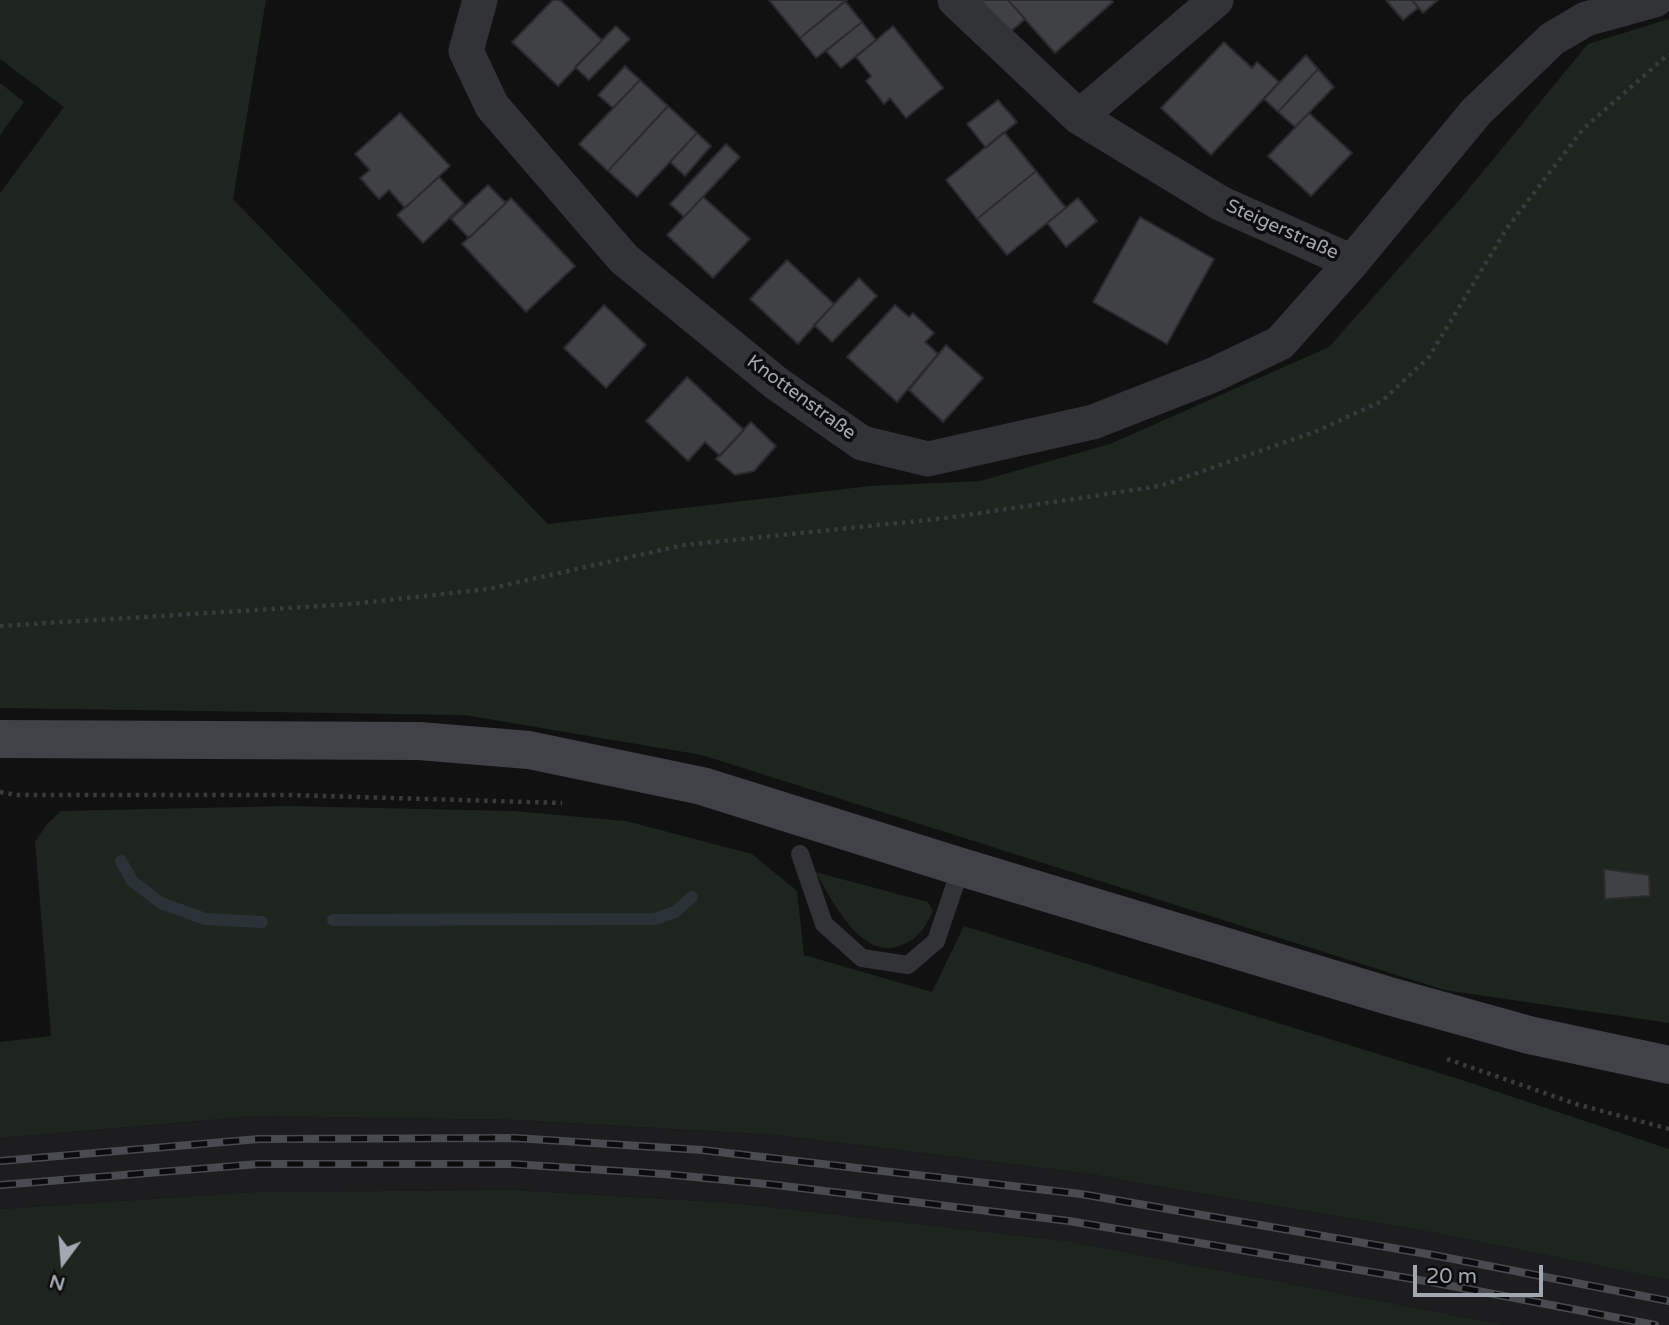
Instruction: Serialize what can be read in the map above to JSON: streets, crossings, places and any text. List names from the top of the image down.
{
  "streets": {
    "street": ["Steigerstraße", "Knottenstraße"]
  },
  "crossings": [
    ["Steigerstraße", "Knottenstraße"]
  ],
  "scale_bar": "20 m",
  "north": "bottom"
}
